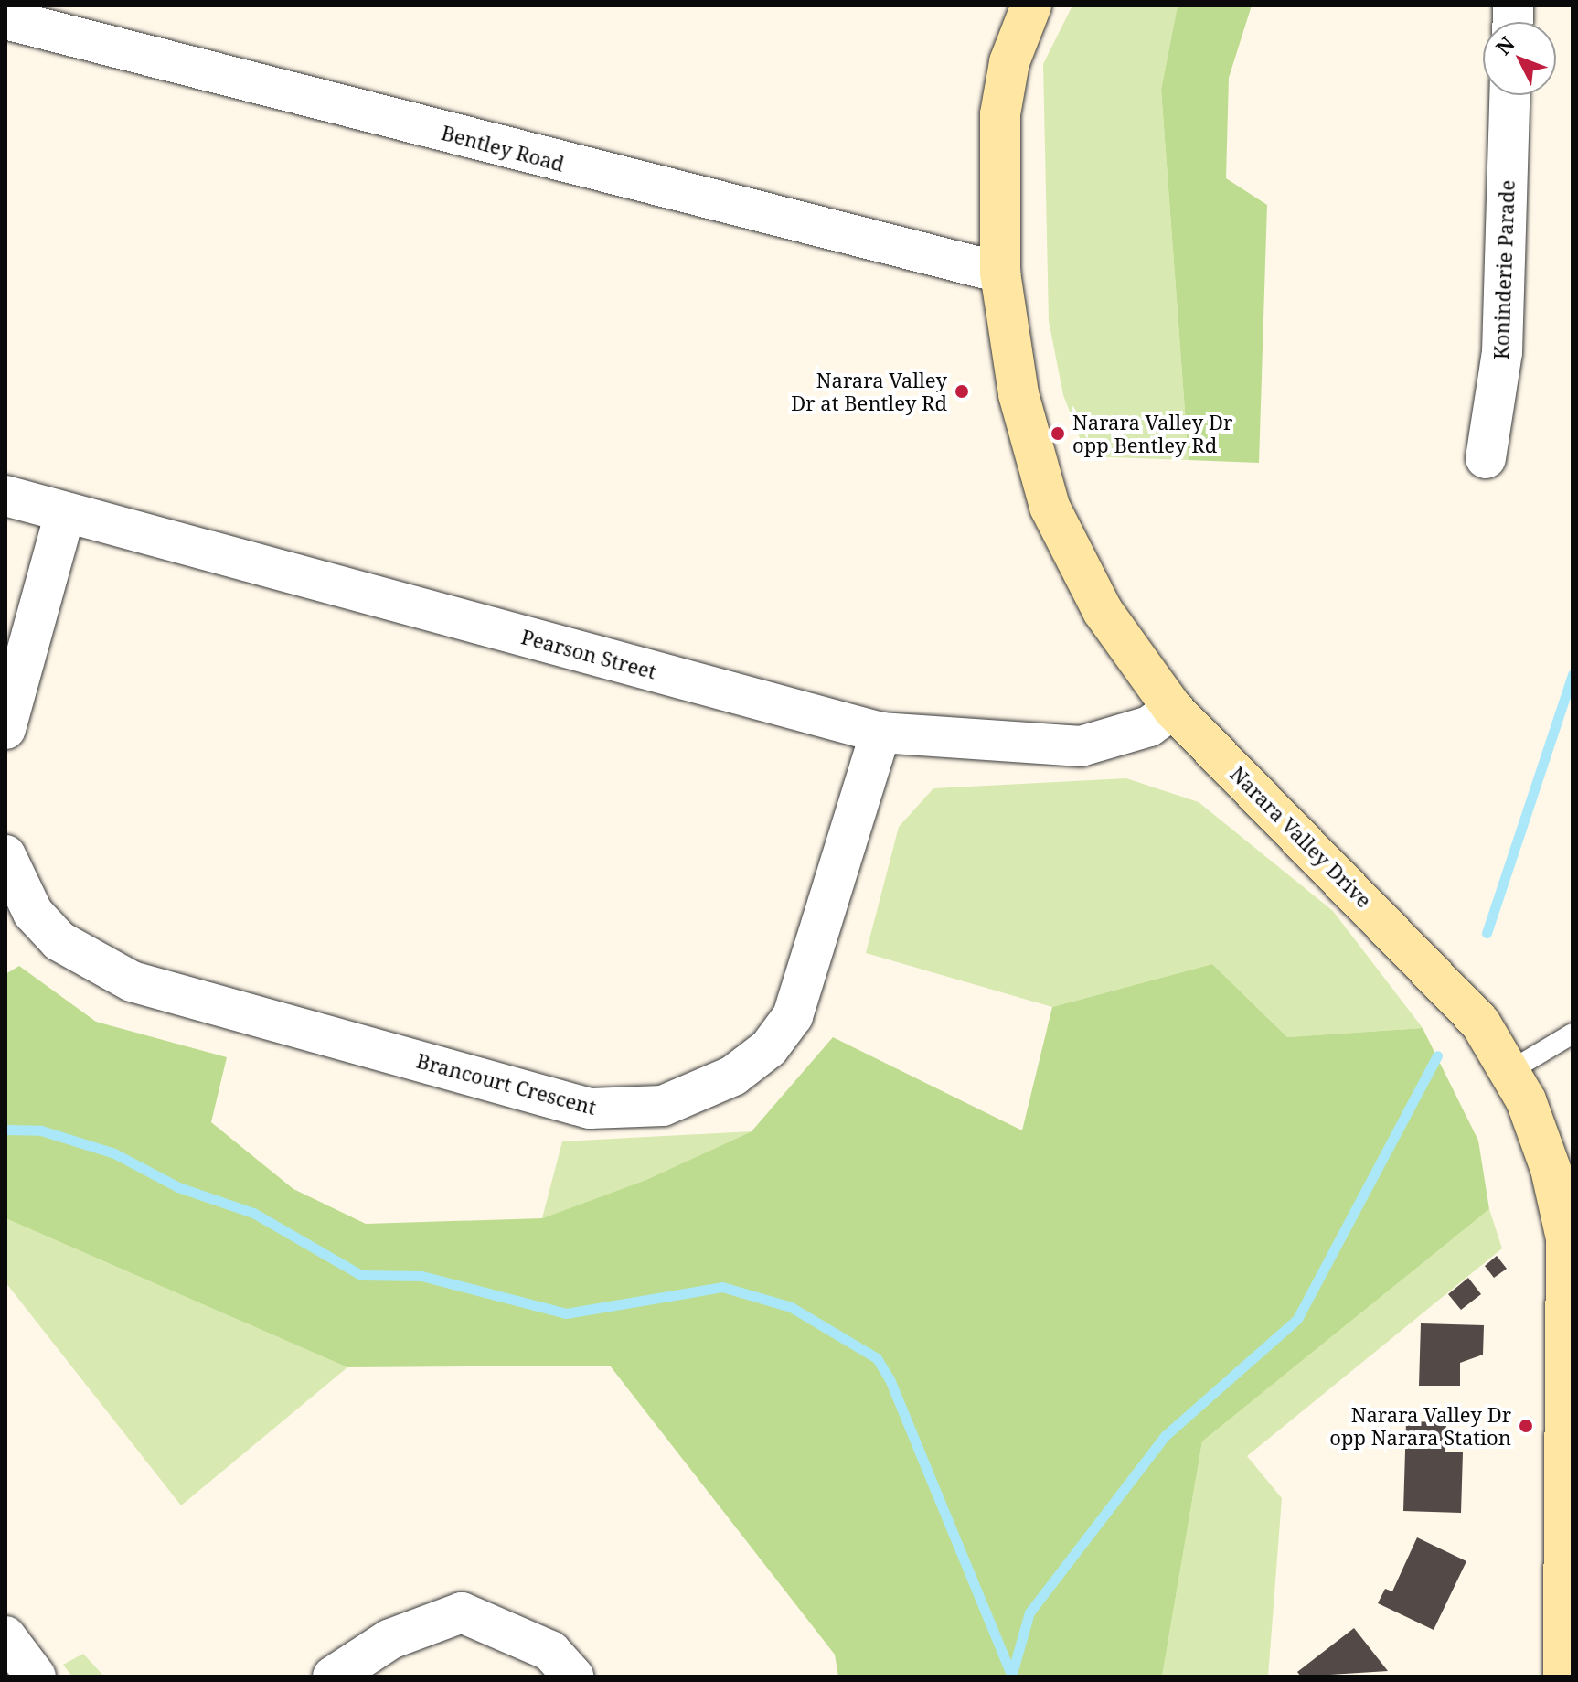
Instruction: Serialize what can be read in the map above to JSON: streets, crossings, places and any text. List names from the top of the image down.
{
  "streets": {
    "main road": ["Narara Valley Drive"],
    "street": [
      "Bentley Road",
      "Koninderie Parade",
      "Pearson Street",
      "Brancourt Crescent"
    ]
  },
  "crossings": [
    ["Bentley Road", "Narara Valley Drive"],
    ["Pearson Street", "Narara Valley Drive"],
    ["Pearson Street", "Brancourt Crescent"]
  ],
  "places": ["Narara Valley Dr at Bentley Rd", "Narara Valley Dr opp Bentley Rd", "Narara Valley Dr opp Narara Station"],
  "north": "top left"
}
